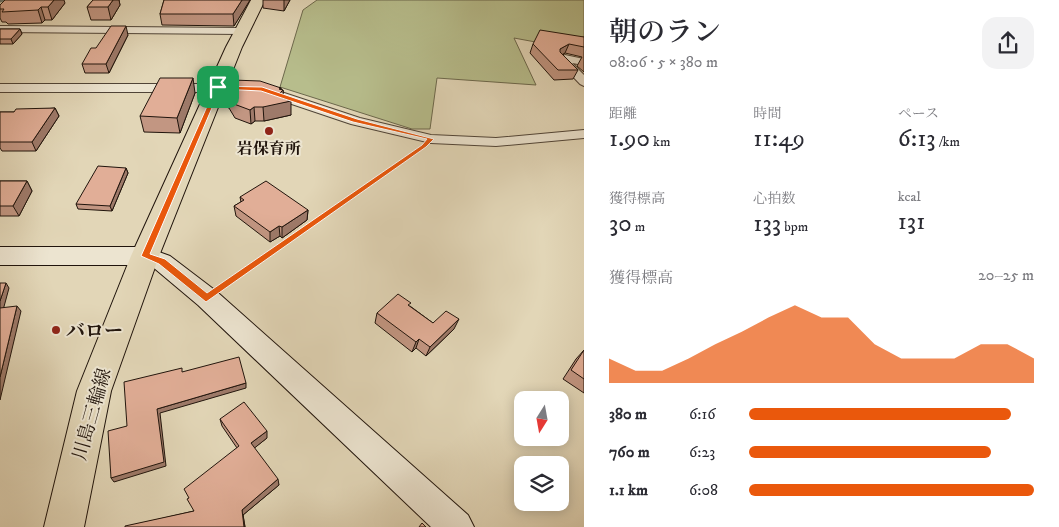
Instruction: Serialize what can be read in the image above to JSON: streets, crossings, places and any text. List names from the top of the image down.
{
  "streets": {
    "main road": ["川島三輪線"]
  },
  "places": ["岩保育所", "バロー"],
  "north": "bottom",
  "page": {
    "heading": ["朝のラン", "08:06 · 5 × 380 m"],
    "stats": [
      ["距離", "1.90 km"],
      ["時間", "11:49"],
      ["ペース", "6:13 /km"],
      ["獲得標高", "30 m"],
      ["心拍数", "133 bpm"],
      ["kcal", "131"]
    ],
    "chart": ["獲得標高", "20–25 m"],
    "list": [
      {
        "name": "380 m",
        "note": "6:16"
      },
      {
        "name": "760 m",
        "note": "6:23"
      },
      {
        "name": "1.1 km",
        "note": "6:08"
      }
    ]
  }
}
